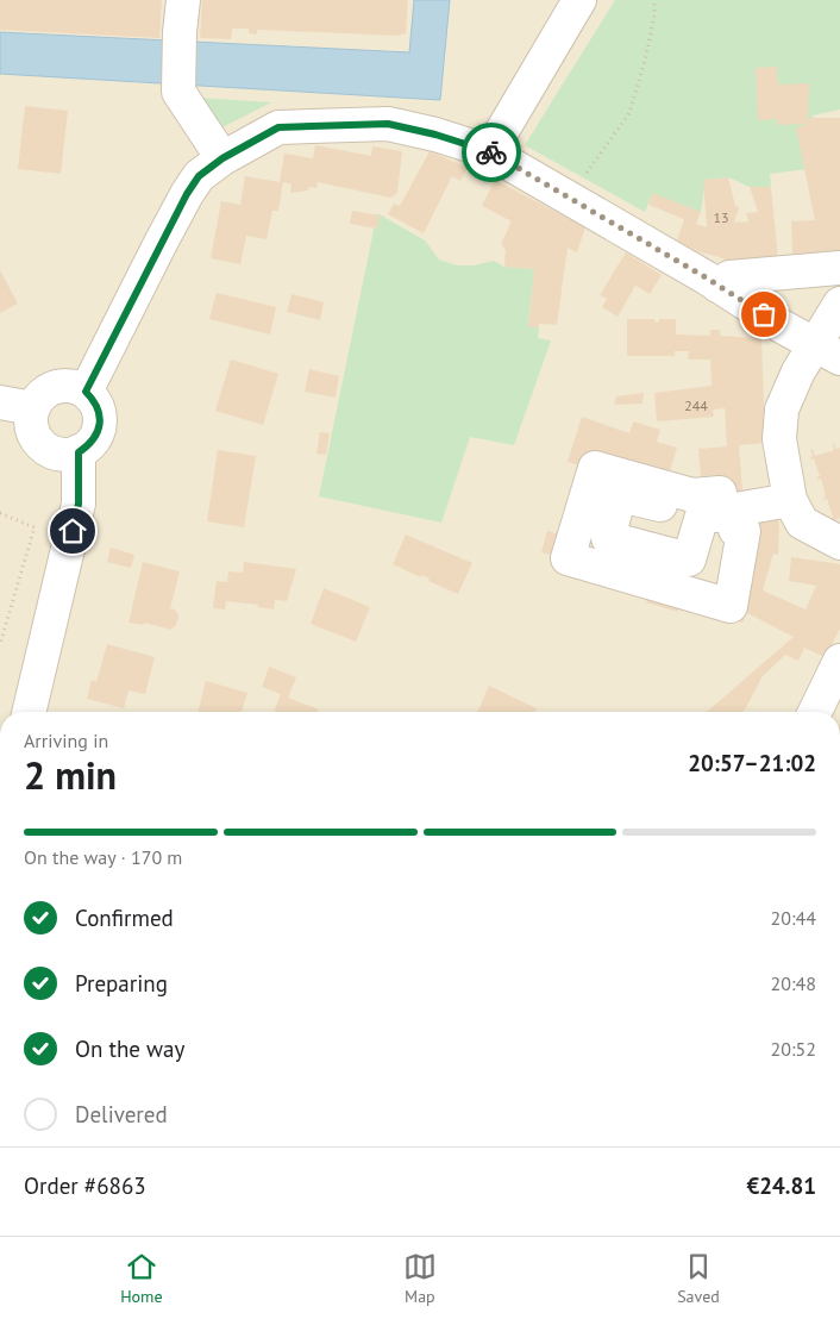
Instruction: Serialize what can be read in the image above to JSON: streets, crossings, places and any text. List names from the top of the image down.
{
  "house_numbers": ["13", "244"],
  "page": {
    "heading": ["2 min", "Arriving in", "20:57–21:02"],
    "panel": ["Order #6863", "€24.81"],
    "bar": "On the way · 170 m",
    "list": [
      ["Confirmed", "20:44"],
      ["Preparing", "20:48"],
      ["On the way", "20:52"],
      "Delivered"
    ],
    "tabs": ["Home", "Map", "Saved"]
  }
}
